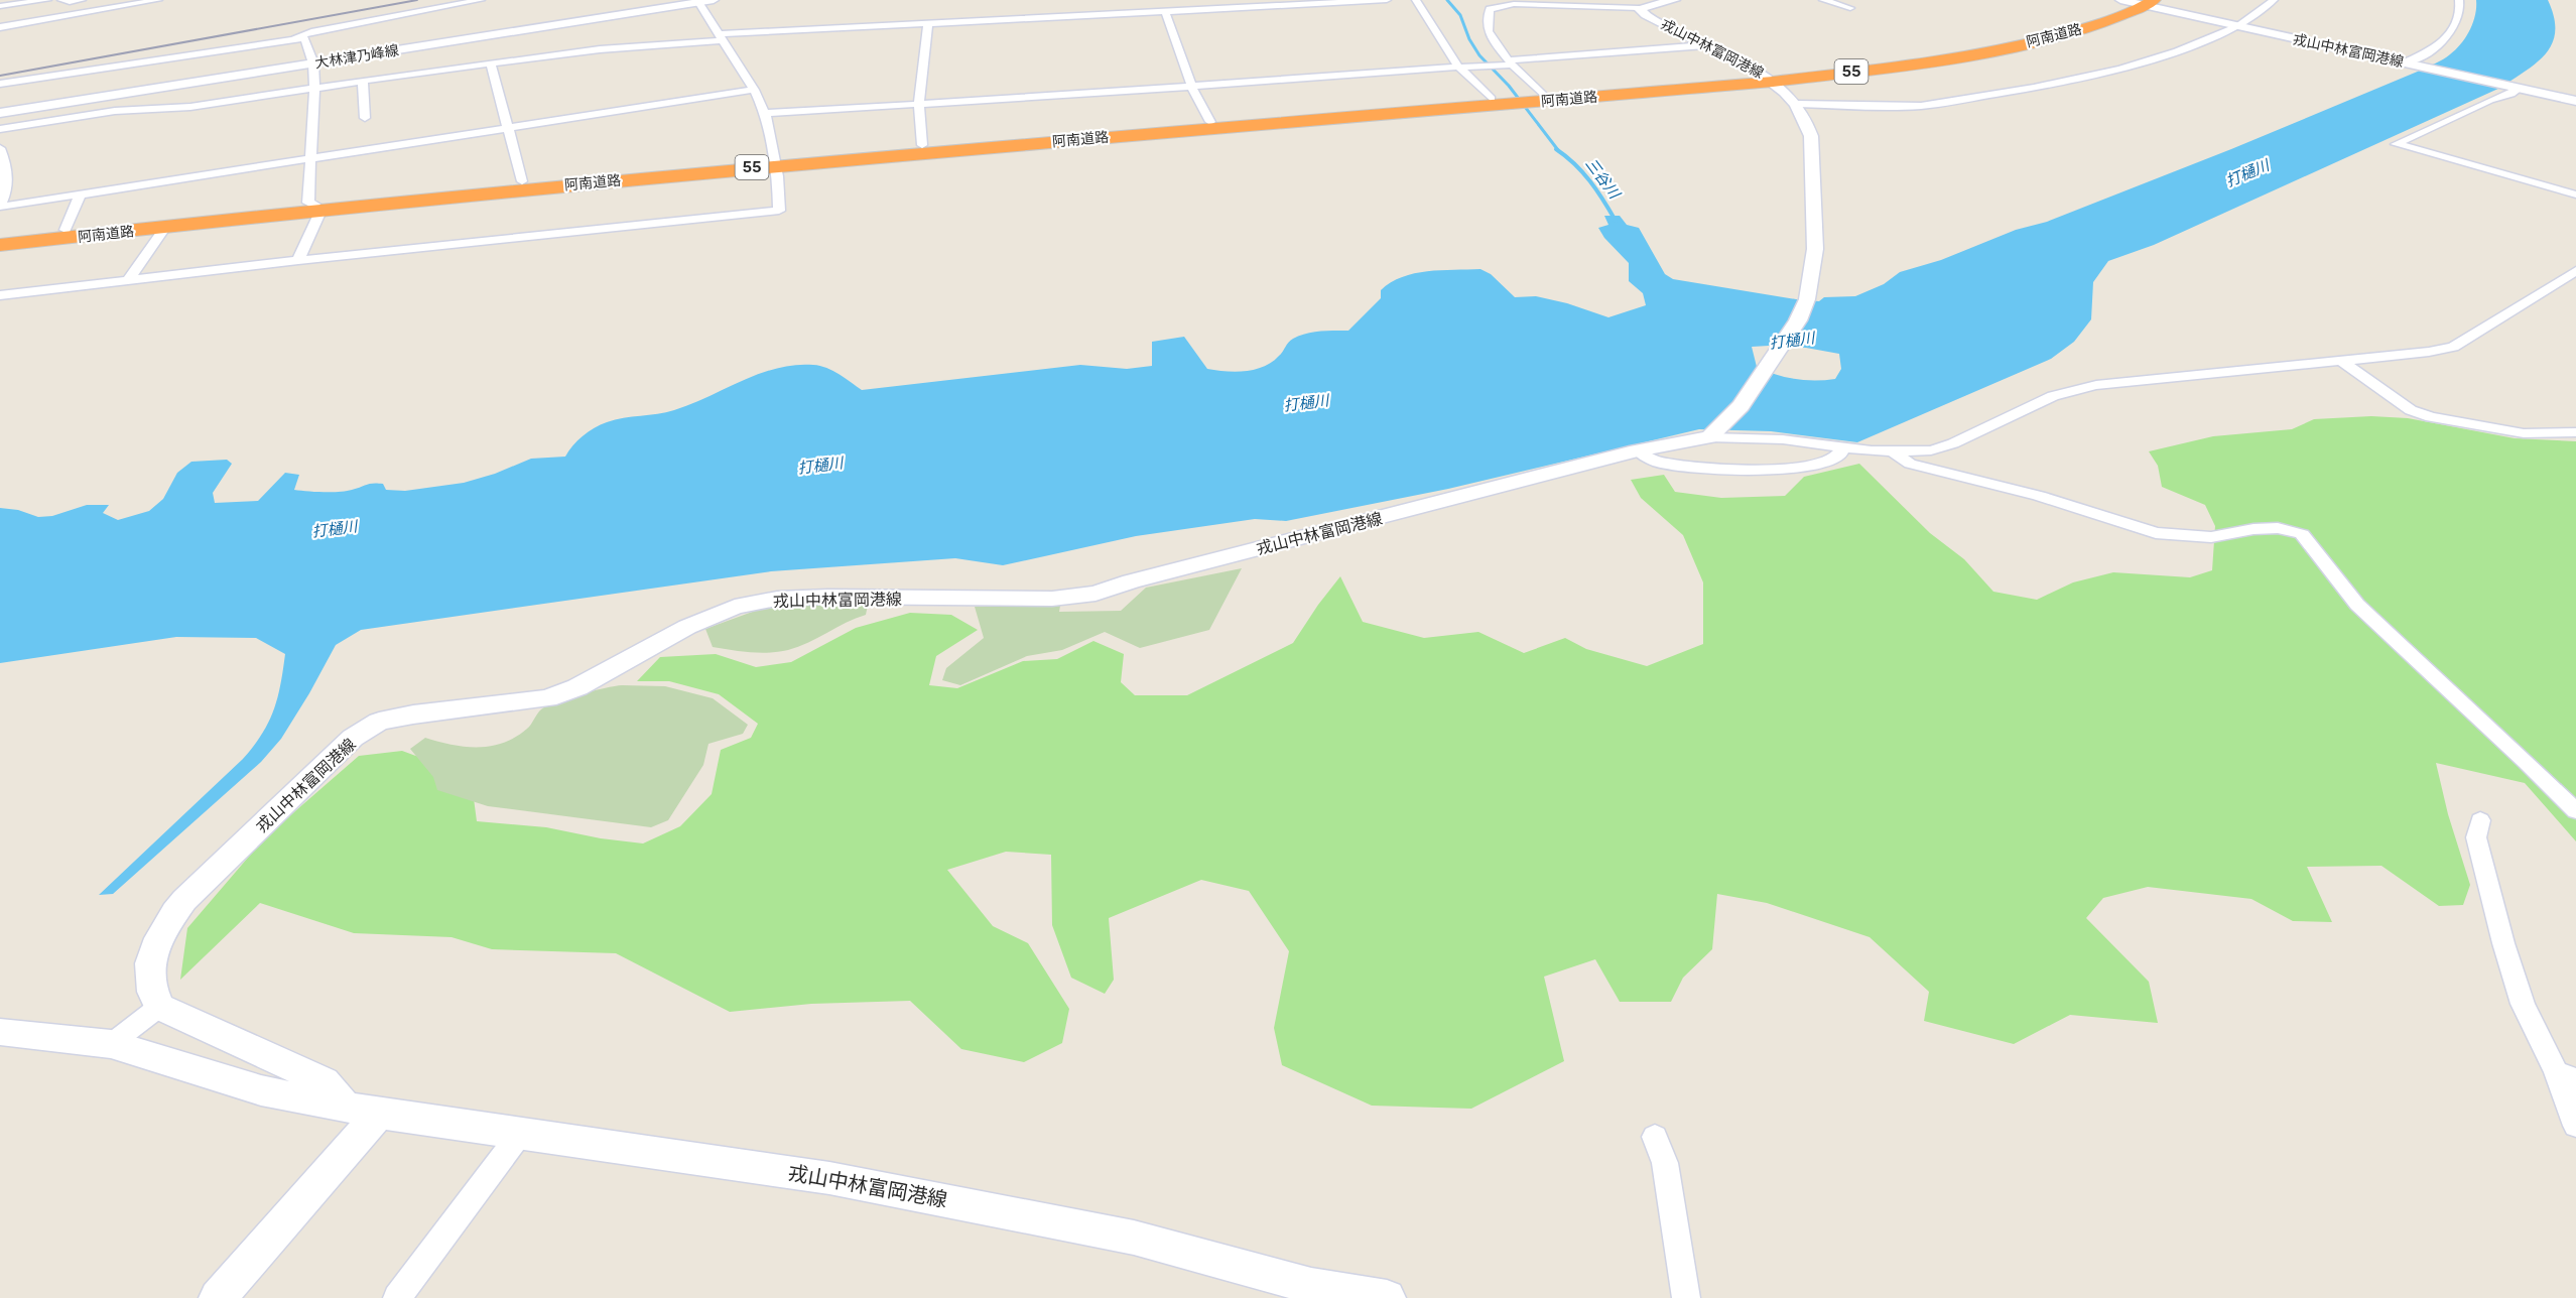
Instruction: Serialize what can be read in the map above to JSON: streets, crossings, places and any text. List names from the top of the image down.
{
  "streets": {
    "highway": ["阿南道路", "55"],
    "main road": ["戎山中林富岡港線", "大林津乃峰線"]
  },
  "crossings": [
    ["阿南道路", "戎山中林富岡港線"]
  ],
  "water": ["打樋川", "三谷川"]
}
